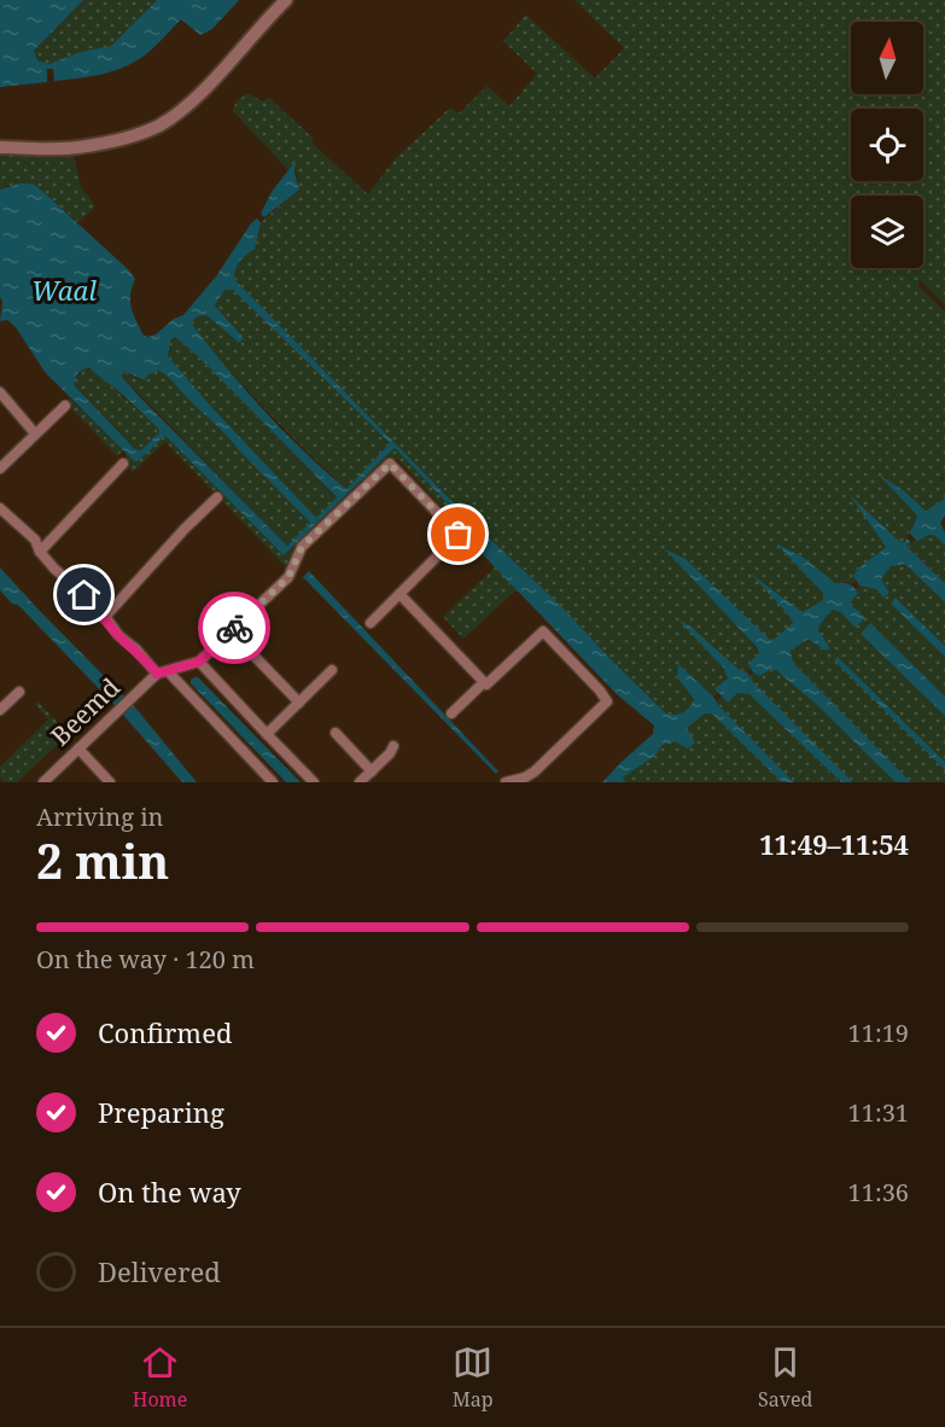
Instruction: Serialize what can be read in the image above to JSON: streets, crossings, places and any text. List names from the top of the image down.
{
  "streets": {
    "street": ["Beemd"]
  },
  "water": ["Waal"],
  "north": "top",
  "page": {
    "heading": ["2 min", "Arriving in", "11:49–11:54"],
    "bar": "On the way · 120 m",
    "list": [
      ["Confirmed", "11:19"],
      ["Preparing", "11:31"],
      ["On the way", "11:36"],
      "Delivered"
    ],
    "tabs": ["Home", "Map", "Saved"]
  }
}
